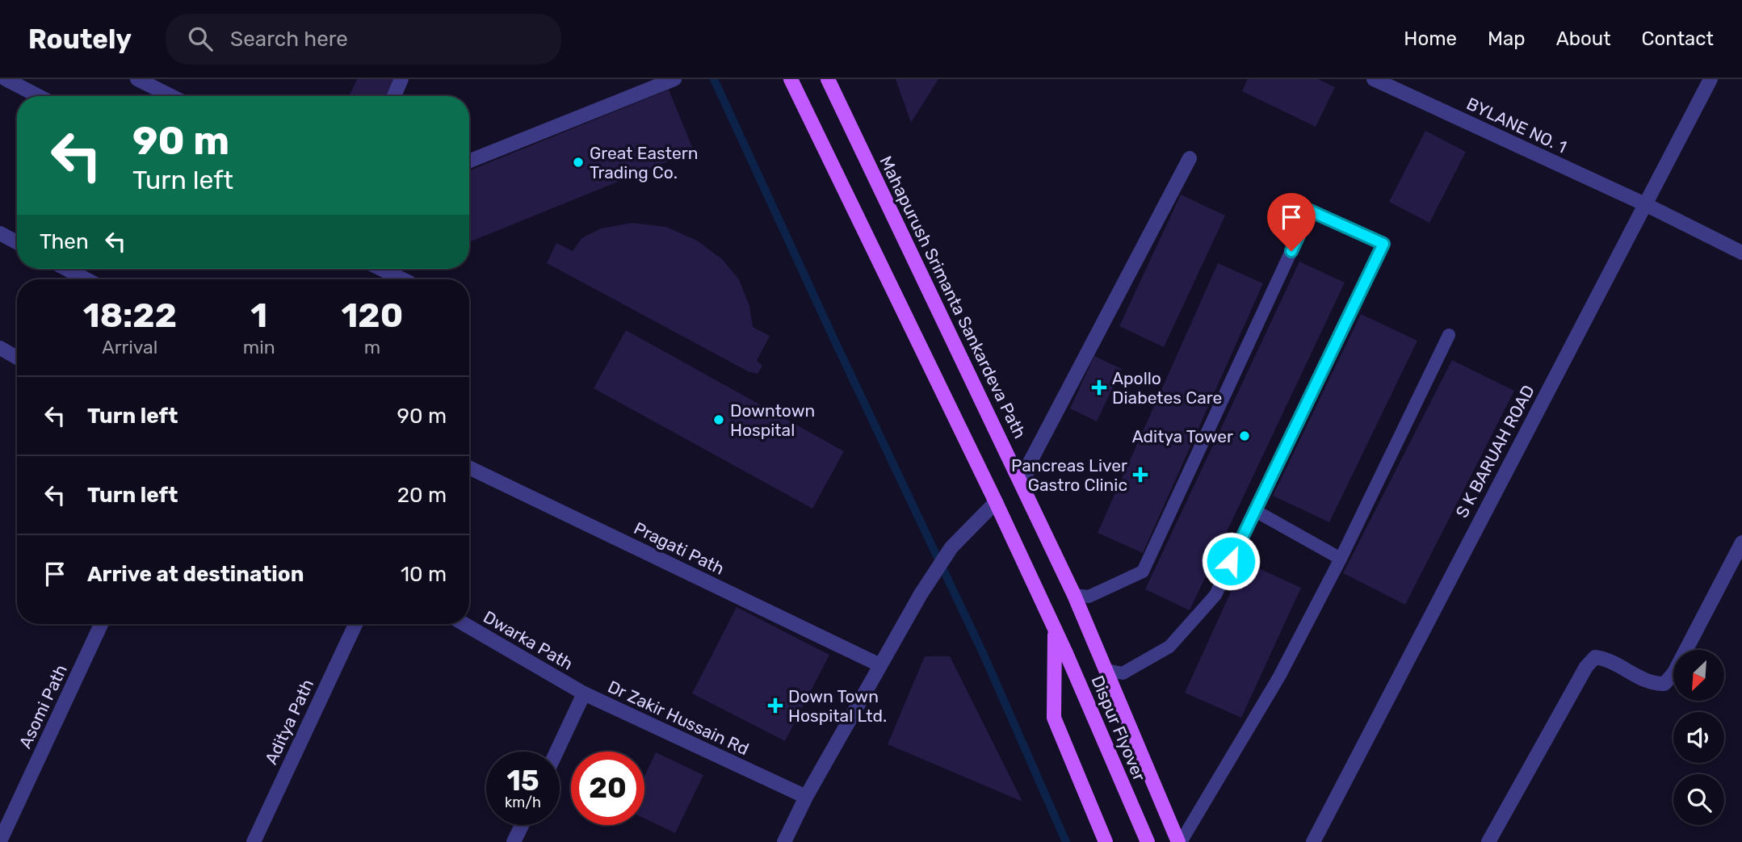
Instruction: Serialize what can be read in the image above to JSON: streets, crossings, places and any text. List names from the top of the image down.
{
  "streets": {
    "main road": ["Mahapurush Srimanta Sankardeva Path", "Dispur Flyover"],
    "street": [
      "BYLANE NO. 1",
      "S K BARUAH ROAD",
      "Pragati Path",
      "Dwarka Path",
      "Asomi Path",
      "Dr Zakir Hussain Rd",
      "Aditya Path"
    ]
  },
  "crossings": [
    ["BYLANE NO. 1", "S K BARUAH ROAD"],
    ["Dwarka Path", "Dr Zakir Hussain Rd"]
  ],
  "places": {
    "other": ["Great Eastern Trading Co.", "Downtown Hospital", "Aditya Tower"],
    "health": ["Apollo Diabetes Care", "Pancreas Liver Gastro Clinic", "Down Town Hospital Ltd."]
  },
  "north": "bottom left",
  "page": {
    "header": "Routely",
    "search": "Search here",
    "nav": [
      "Home",
      "Map",
      "About",
      "Contact"
    ],
    "turn": ["90 m", "Turn left"],
    "then": "Then",
    "eta": [
      "18:22",
      "Arrival",
      "1",
      "min",
      "120",
      "m"
    ],
    "list": [
      {
        "name": "Turn left",
        "value": "90 m"
      },
      {
        "name": "Turn left",
        "value": "20 m"
      },
      {
        "name": "Arrive at destination",
        "value": "10 m"
      }
    ],
    "speed": "15 km/h",
    "limit": "20"
  }
}
